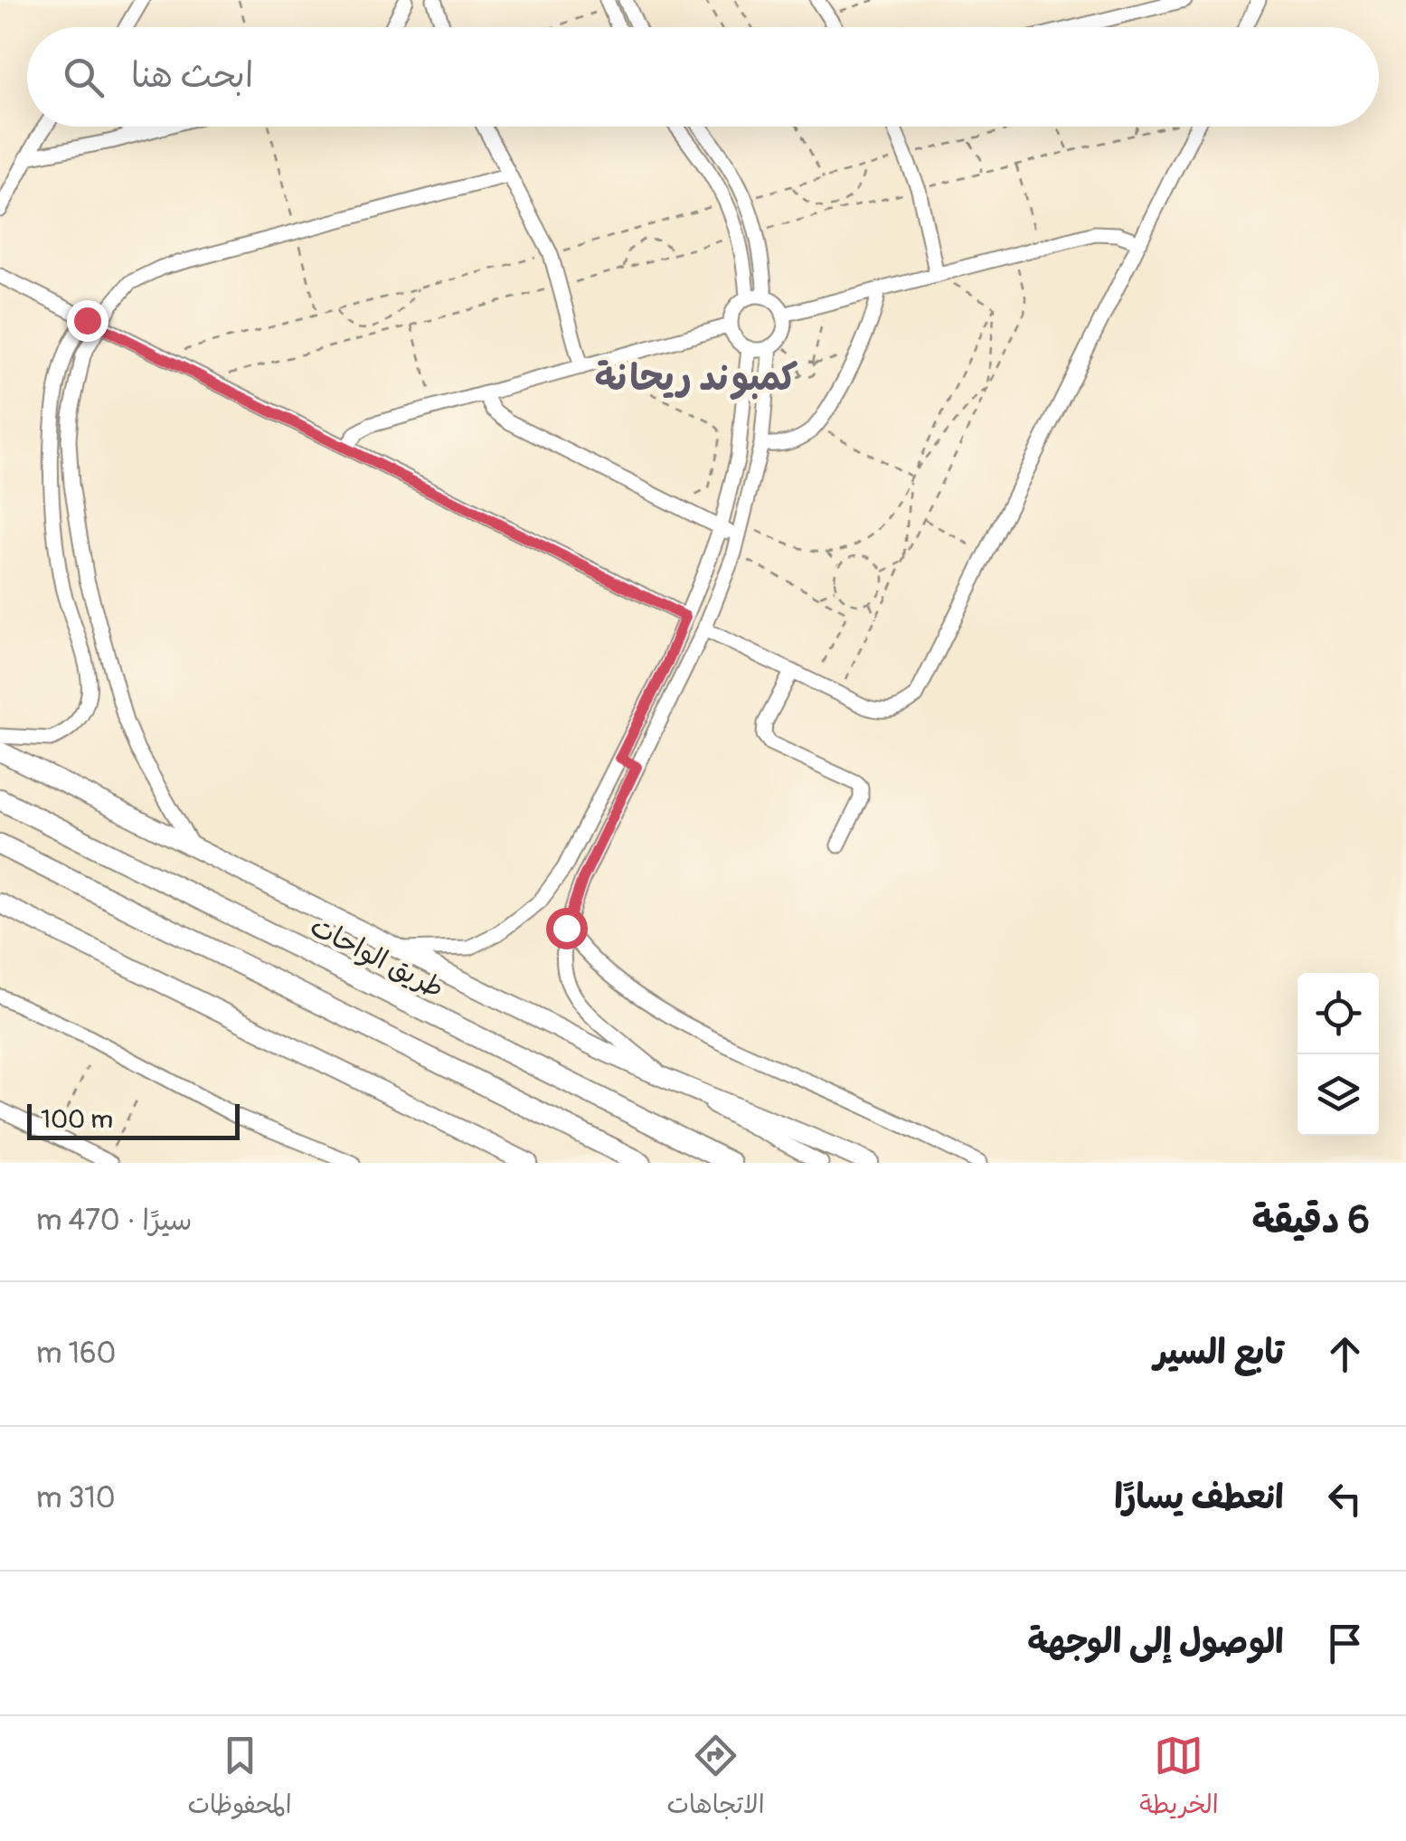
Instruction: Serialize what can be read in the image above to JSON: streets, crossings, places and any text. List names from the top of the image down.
{
  "streets": {
    "highway": ["طريق الواحات"]
  },
  "districts": ["كمبوند ريحانة"],
  "scale_bar": "100 m",
  "page": {
    "search": "ابحث هنا",
    "scale": "100 m",
    "heading": ["6 دقيقة", "سيرًا · 470 m"],
    "list": [
      ["تابع السير", "160 m"],
      ["انعطف يسارًا", "310 m"],
      "الوصول إلى الوجهة"
    ],
    "nav": ["الخريطة", "الاتجاهات", "المحفوظات"]
  }
}
